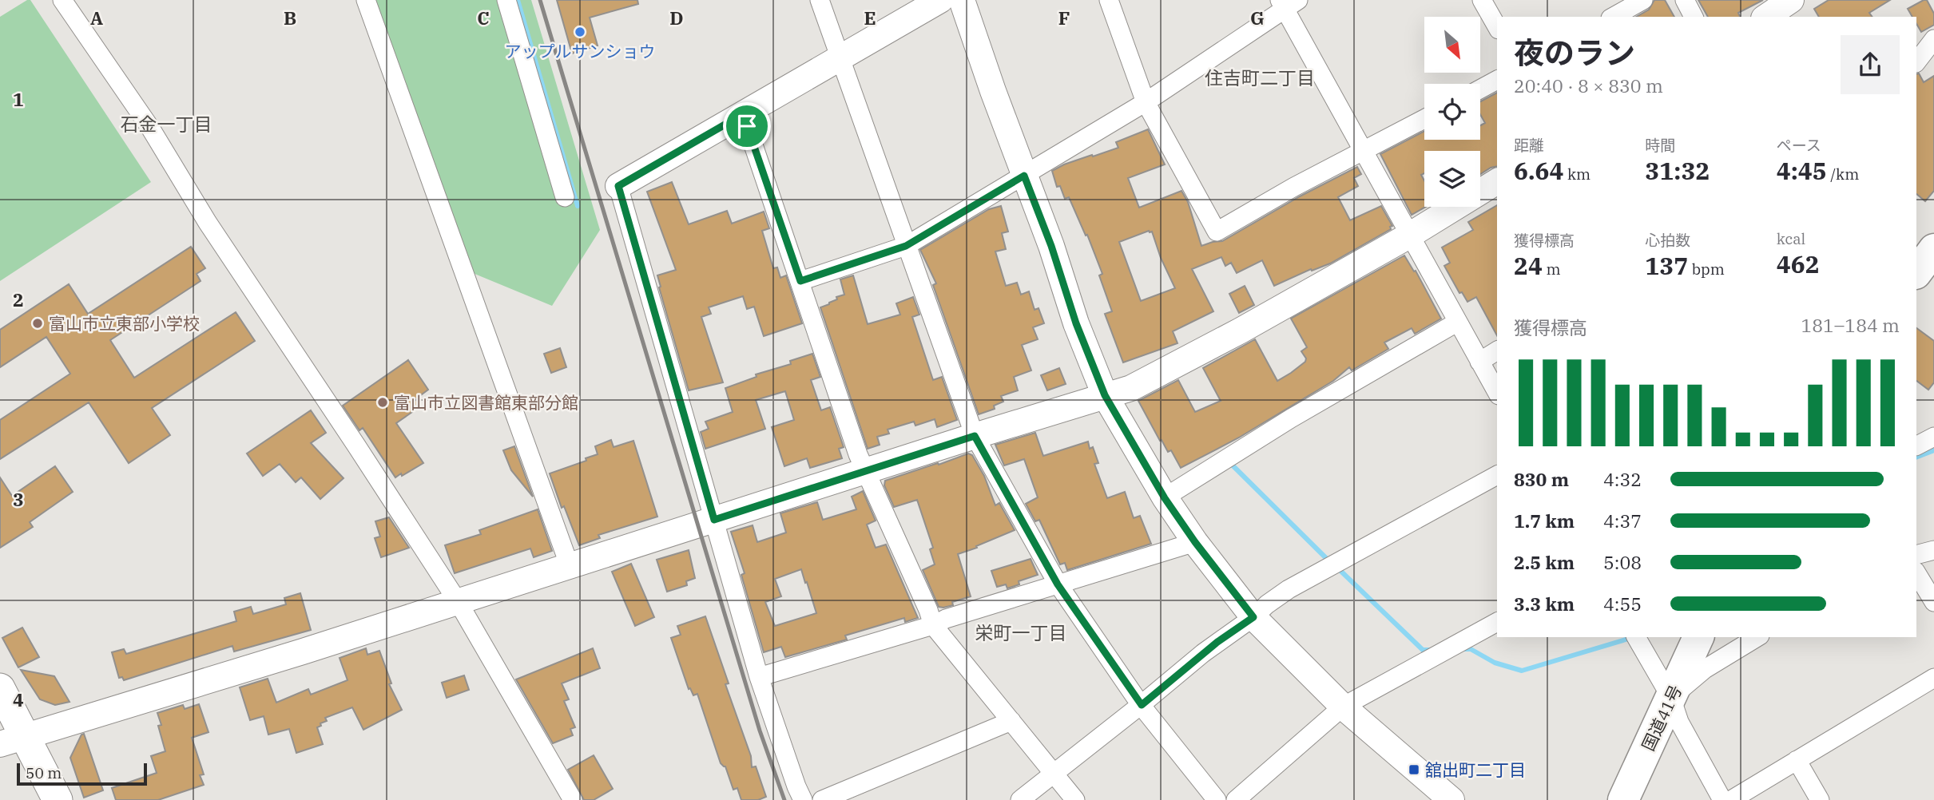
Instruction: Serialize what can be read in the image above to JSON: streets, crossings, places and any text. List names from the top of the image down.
{
  "streets": {
    "highway": ["国道41号"]
  },
  "districts": ["住吉町二丁目", "石金一丁目", "栄町一丁目"],
  "places": {
    "other": ["アップルサンショウ", "富山市立東部小学校", "富山市立図書館東部分館"],
    "transit": ["舘出町二丁目"]
  },
  "scale_bar": "50 m",
  "north": "bottom right",
  "page": {
    "heading": ["夜のラン", "20:40 · 8 × 830 m"],
    "stats": [
      ["距離", "6.64 km"],
      ["時間", "31:32"],
      ["ペース", "4:45 /km"],
      ["獲得標高", "24 m"],
      ["心拍数", "137 bpm"],
      ["kcal", "462"]
    ],
    "chart": ["獲得標高", "181–184 m"],
    "list": [
      {
        "name": "830 m",
        "note": "4:32"
      },
      {
        "name": "1.7 km",
        "note": "4:37"
      },
      {
        "name": "2.5 km",
        "note": "5:08"
      },
      {
        "name": "3.3 km",
        "note": "4:55"
      }
    ],
    "scale": "50 m"
  },
  "grid": {
    "columns": [
      "A",
      "B",
      "C",
      "D",
      "E",
      "F",
      "G"
    ],
    "rows": [
      "1",
      "2",
      "3",
      "4"
    ]
  }
}
